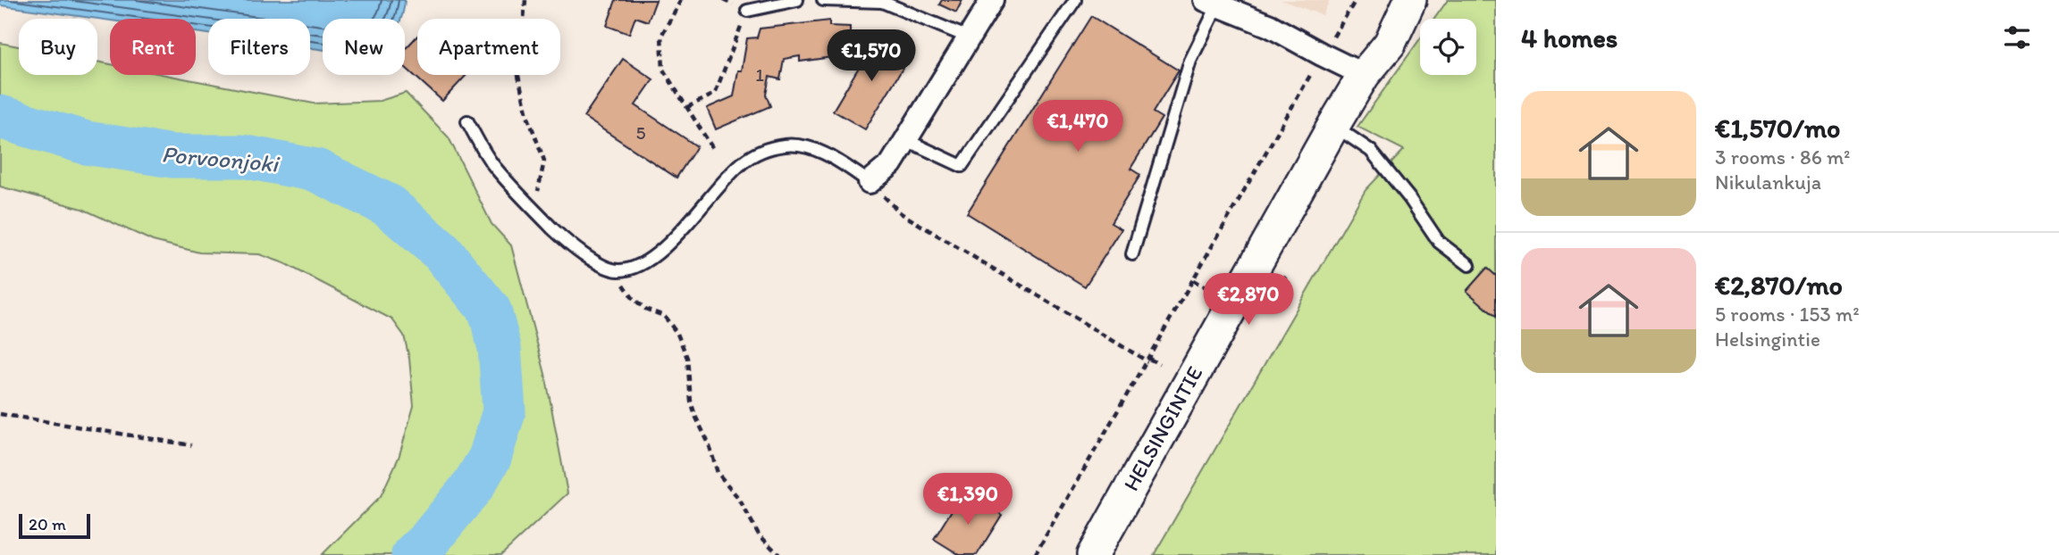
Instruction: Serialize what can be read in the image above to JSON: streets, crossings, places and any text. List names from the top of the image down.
{
  "streets": {
    "main road": ["HELSINGINTIE"]
  },
  "water": ["Porvoonjoki"],
  "house_numbers": ["1", "5"],
  "scale_bar": "20 m",
  "page": {
    "heading": "4 homes",
    "chip": [
      "Buy",
      "Rent",
      "Filters",
      "New",
      "Apartment"
    ],
    "price": [
      "€1,570",
      "€1,470",
      "€2,870",
      "€1,390"
    ],
    "list": [
      {
        "name": "€1,570/mo",
        "note": "3 rooms · 86 m² · Nikulankuja"
      },
      {
        "name": "€2,870/mo",
        "note": "5 rooms · 153 m² · Helsingintie"
      }
    ],
    "scale": "20 m"
  }
}
